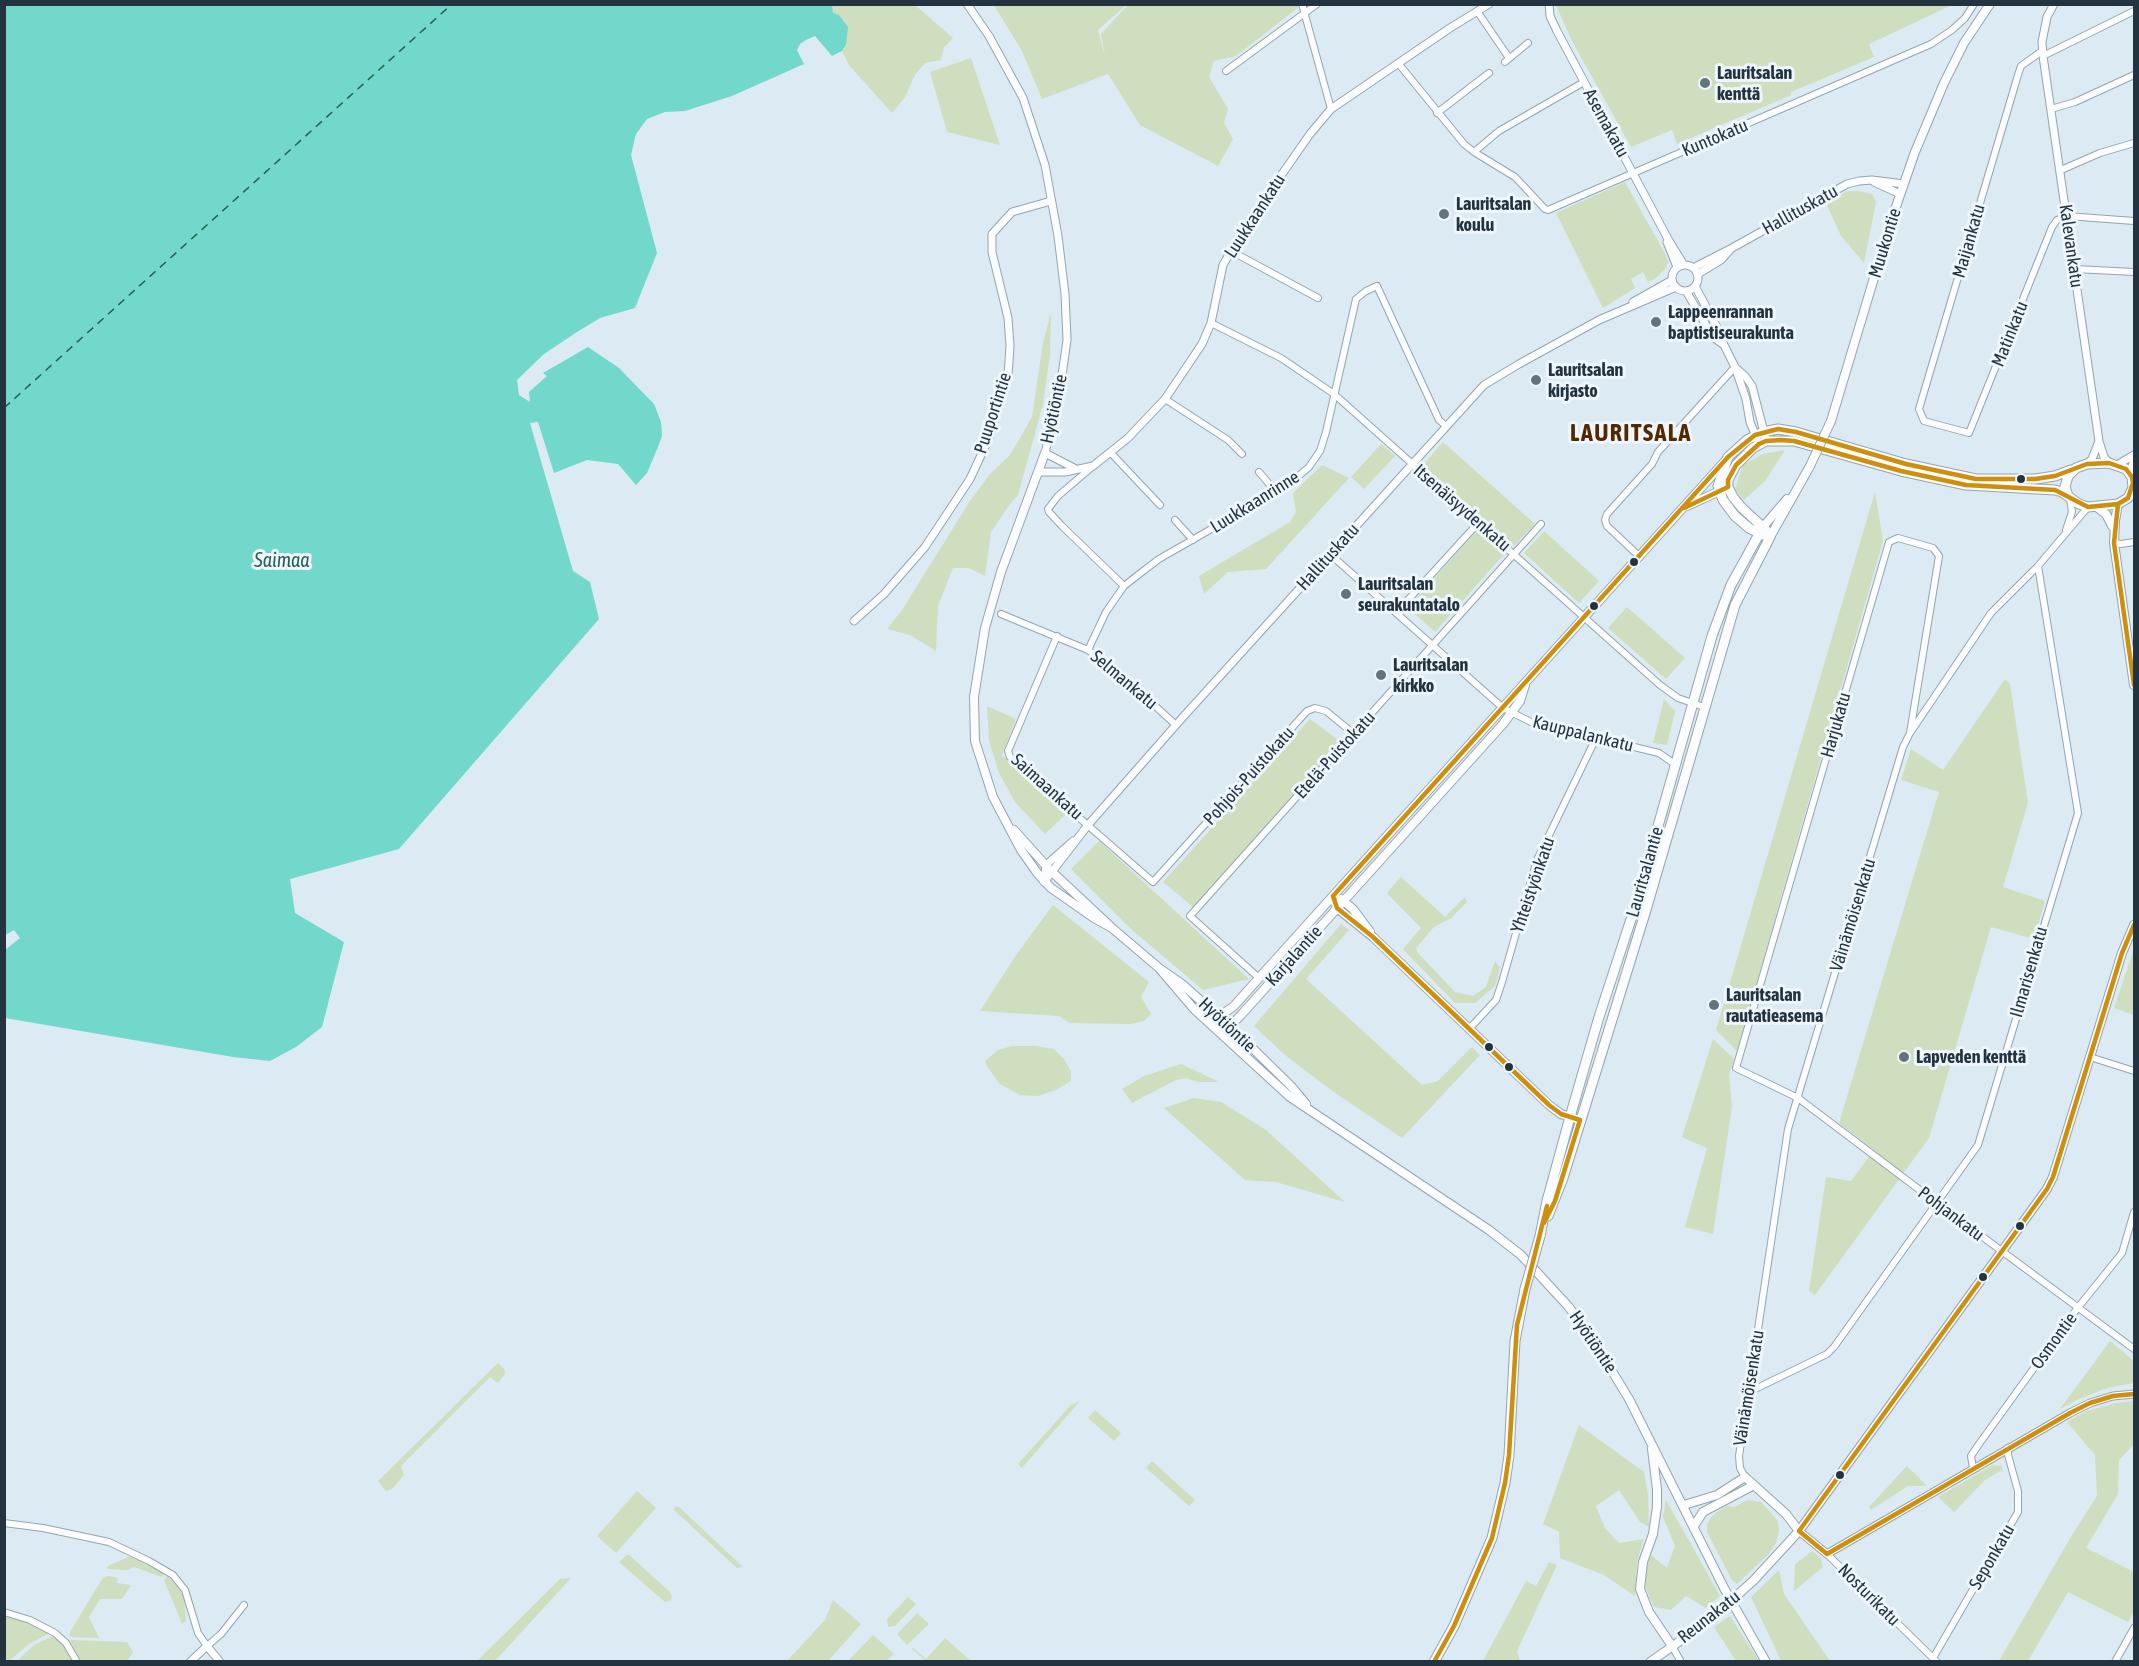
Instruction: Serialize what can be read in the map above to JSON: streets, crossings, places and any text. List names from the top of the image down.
{
  "streets": {
    "main road": [
      "Muukontie",
      "Hyötiöntie",
      "Lauritsalantie",
      "Karjalantie",
      "Reunakatu"
    ],
    "street": [
      "Asemakatu",
      "Kuntokatu",
      "Hallituskatu",
      "Luukkaankatu",
      "Maijankatu",
      "Kalevankatu",
      "Matinkatu",
      "Puuportintie",
      "Luukkaanrinne",
      "Itsenäisyydenkatu",
      "Selmankatu",
      "Harjukatu",
      "Kauppalankatu",
      "Etelä-Puistokatu",
      "Pohjois-Puistokatu",
      "Saimaankatu",
      "Yhteistyönkatu",
      "Väinämöisenkatu",
      "Ilmarisenkatu",
      "Pohjankatu",
      "Osmontie",
      "Seponkatu",
      "Nosturikatu"
    ]
  },
  "crossings": [
    ["Asemakatu", "Kuntokatu"],
    ["Asemakatu", "Hallituskatu"],
    ["Hallituskatu", "Muukontie"],
    ["Hallituskatu", "Hyötiöntie"],
    ["Hallituskatu", "Luukkaanrinne"],
    ["Hallituskatu", "Itsenäisyydenkatu"],
    ["Hallituskatu", "Selmankatu"],
    ["Hallituskatu", "Kauppalankatu"],
    ["Hallituskatu", "Saimaankatu"],
    ["Luukkaankatu", "Hyötiöntie"],
    ["Luukkaankatu", "Itsenäisyydenkatu"],
    ["Maijankatu", "Kalevankatu"],
    ["Maijankatu", "Matinkatu"],
    ["Muukontie", "Lauritsalantie"],
    ["Kalevankatu", "Matinkatu"],
    ["Kalevankatu", "Väinämöisenkatu"],
    ["Hyötiöntie", "Puuportintie"],
    ["Hyötiöntie", "Karjalantie"],
    ["Luukkaanrinne", "Itsenäisyydenkatu"],
    ["Luukkaanrinne", "Selmankatu"],
    ["Itsenäisyydenkatu", "Etelä-Puistokatu"],
    ["Itsenäisyydenkatu", "Lauritsalantie"],
    ["Itsenäisyydenkatu", "Karjalantie"],
    ["Selmankatu", "Saimaankatu"],
    ["Harjukatu", "Väinämöisenkatu"],
    ["Harjukatu", "Pohjankatu"],
    ["Kauppalankatu", "Etelä-Puistokatu"],
    ["Kauppalankatu", "Lauritsalantie"],
    ["Kauppalankatu", "Yhteistyönkatu"],
    ["Kauppalankatu", "Karjalantie"],
    ["Etelä-Puistokatu", "Pohjois-Puistokatu"],
    ["Etelä-Puistokatu", "Karjalantie"],
    ["Pohjois-Puistokatu", "Saimaankatu"],
    ["Väinämöisenkatu", "Ilmarisenkatu"],
    ["Väinämöisenkatu", "Pohjankatu"],
    ["Ilmarisenkatu", "Pohjankatu"],
    ["Pohjankatu", "Osmontie"],
    ["Seponkatu", "Nosturikatu"],
    ["Nosturikatu", "Reunakatu"]
  ],
  "districts": ["LAURITSALA"],
  "water": ["Saimaa"],
  "places": [
    "Lauritsalan kenttä",
    "Lauritsalan koulu",
    "Lappeenrannan baptistiseurakunta",
    "Lauritsalan kirjasto",
    "Lauritsalan seurakuntatalo",
    "Lauritsalan kirkko",
    "Lauritsalan rautatieasema",
    "Lapveden kenttä"
  ]
}
